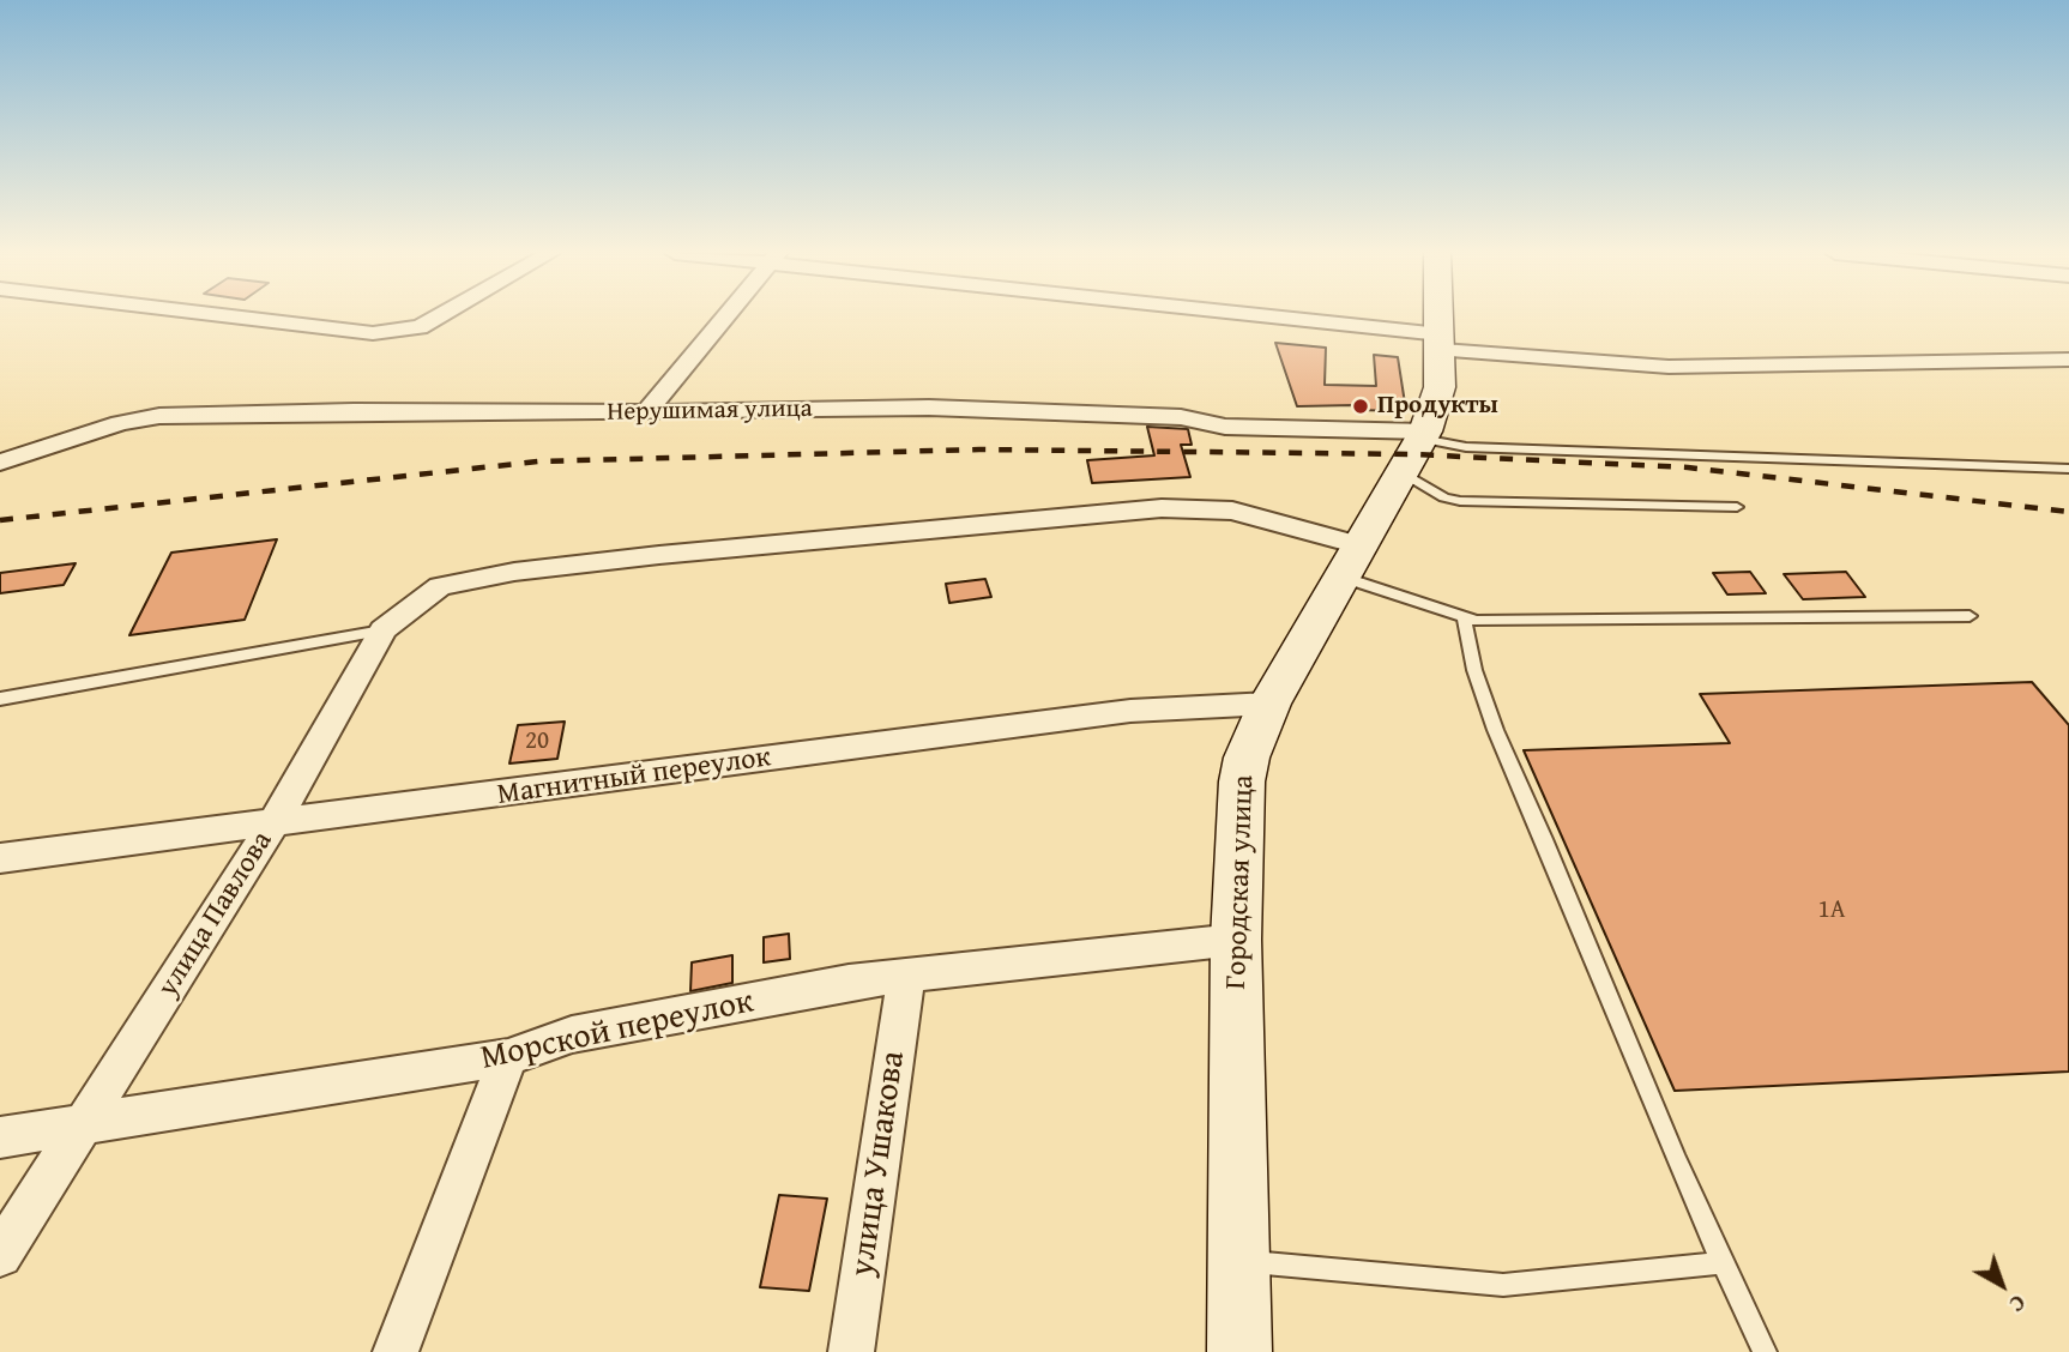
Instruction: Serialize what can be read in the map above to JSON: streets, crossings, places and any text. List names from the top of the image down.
{
  "streets": {
    "street": [
      "Нерушимая улица",
      "Магнитный переулок",
      "Городская улица",
      "улица Павлова",
      "Морской переулок",
      "улица Ушакова"
    ]
  },
  "crossings": [
    ["Нерушимая улица", "Городская улица"],
    ["Магнитный переулок", "Городская улица"],
    ["Магнитный переулок", "улица Павлова"],
    ["Городская улица", "улица Павлова"],
    ["Городская улица", "Морской переулок"],
    ["улица Павлова", "Морской переулок"],
    ["Морской переулок", "улица Ушакова"]
  ],
  "places": ["Продукты"],
  "house_numbers": ["20", "1А"],
  "north": "bottom right"
}
